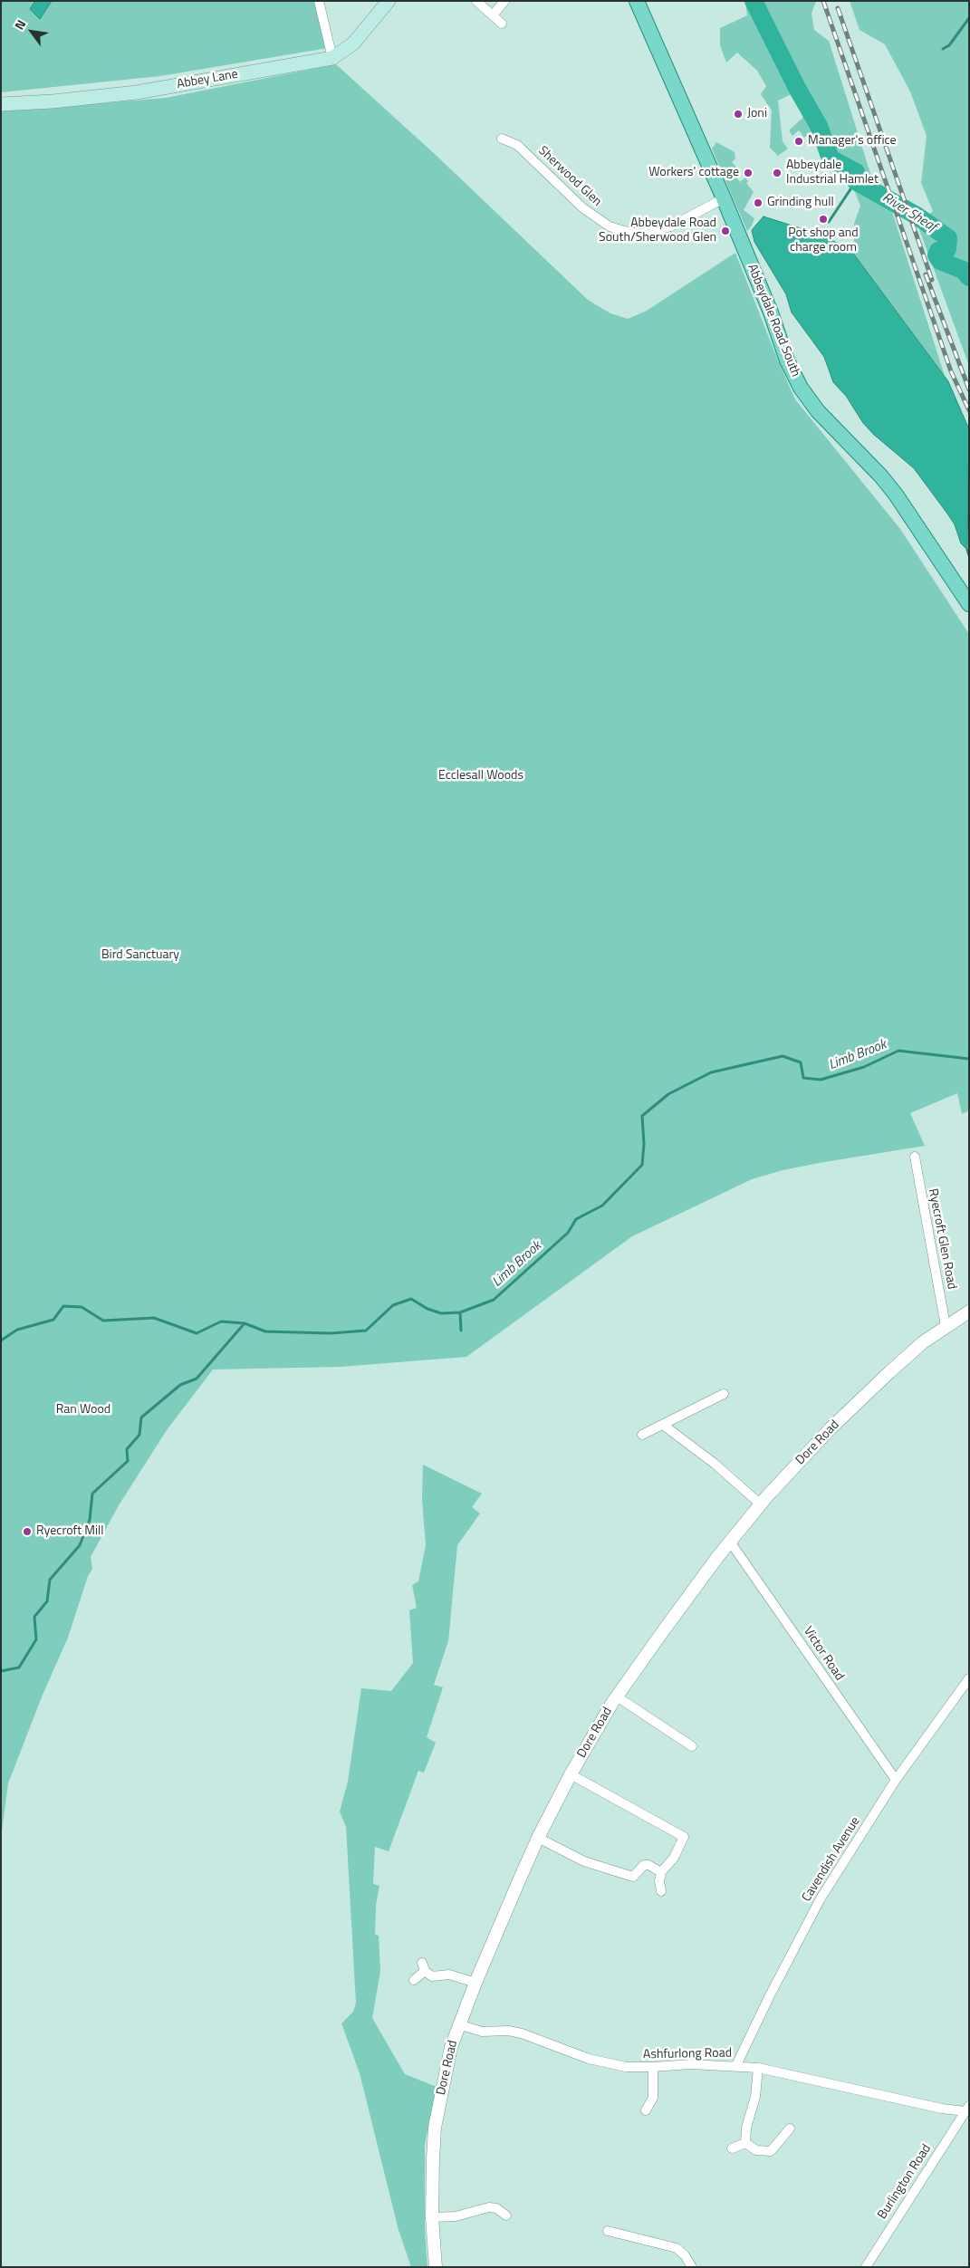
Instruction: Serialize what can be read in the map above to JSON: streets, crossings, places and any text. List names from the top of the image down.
{
  "streets": {
    "main road": ["Abbey Lane", "Abbeydale Road South"],
    "street": [
      "Sherwood Glen",
      "Ryecroft Glen Road",
      "Dore Road",
      "Victor Road",
      "Cavendish Avenue",
      "Ashfurlong Road",
      "Burlington Road"
    ]
  },
  "crossings": [
    ["Sherwood Glen", "Abbeydale Road South"],
    ["Ryecroft Glen Road", "Dore Road"],
    ["Dore Road", "Victor Road"],
    ["Dore Road", "Ashfurlong Road"],
    ["Victor Road", "Cavendish Avenue"],
    ["Cavendish Avenue", "Ashfurlong Road"],
    ["Ashfurlong Road", "Burlington Road"]
  ],
  "water": ["River Sheaf", "Limb Brook"],
  "parks": ["Ecclesall Woods", "Bird Sanctuary", "Ran Wood"],
  "places": [
    "Joni",
    "Manager's office",
    "Workers' cottage",
    "Abbeydale Industrial Hamlet",
    "Grinding hull",
    "Pot shop and charge room",
    "Abbeydale Road South/Sherwood Glen",
    "Ryecroft Mill"
  ],
  "north": "top left"
}
